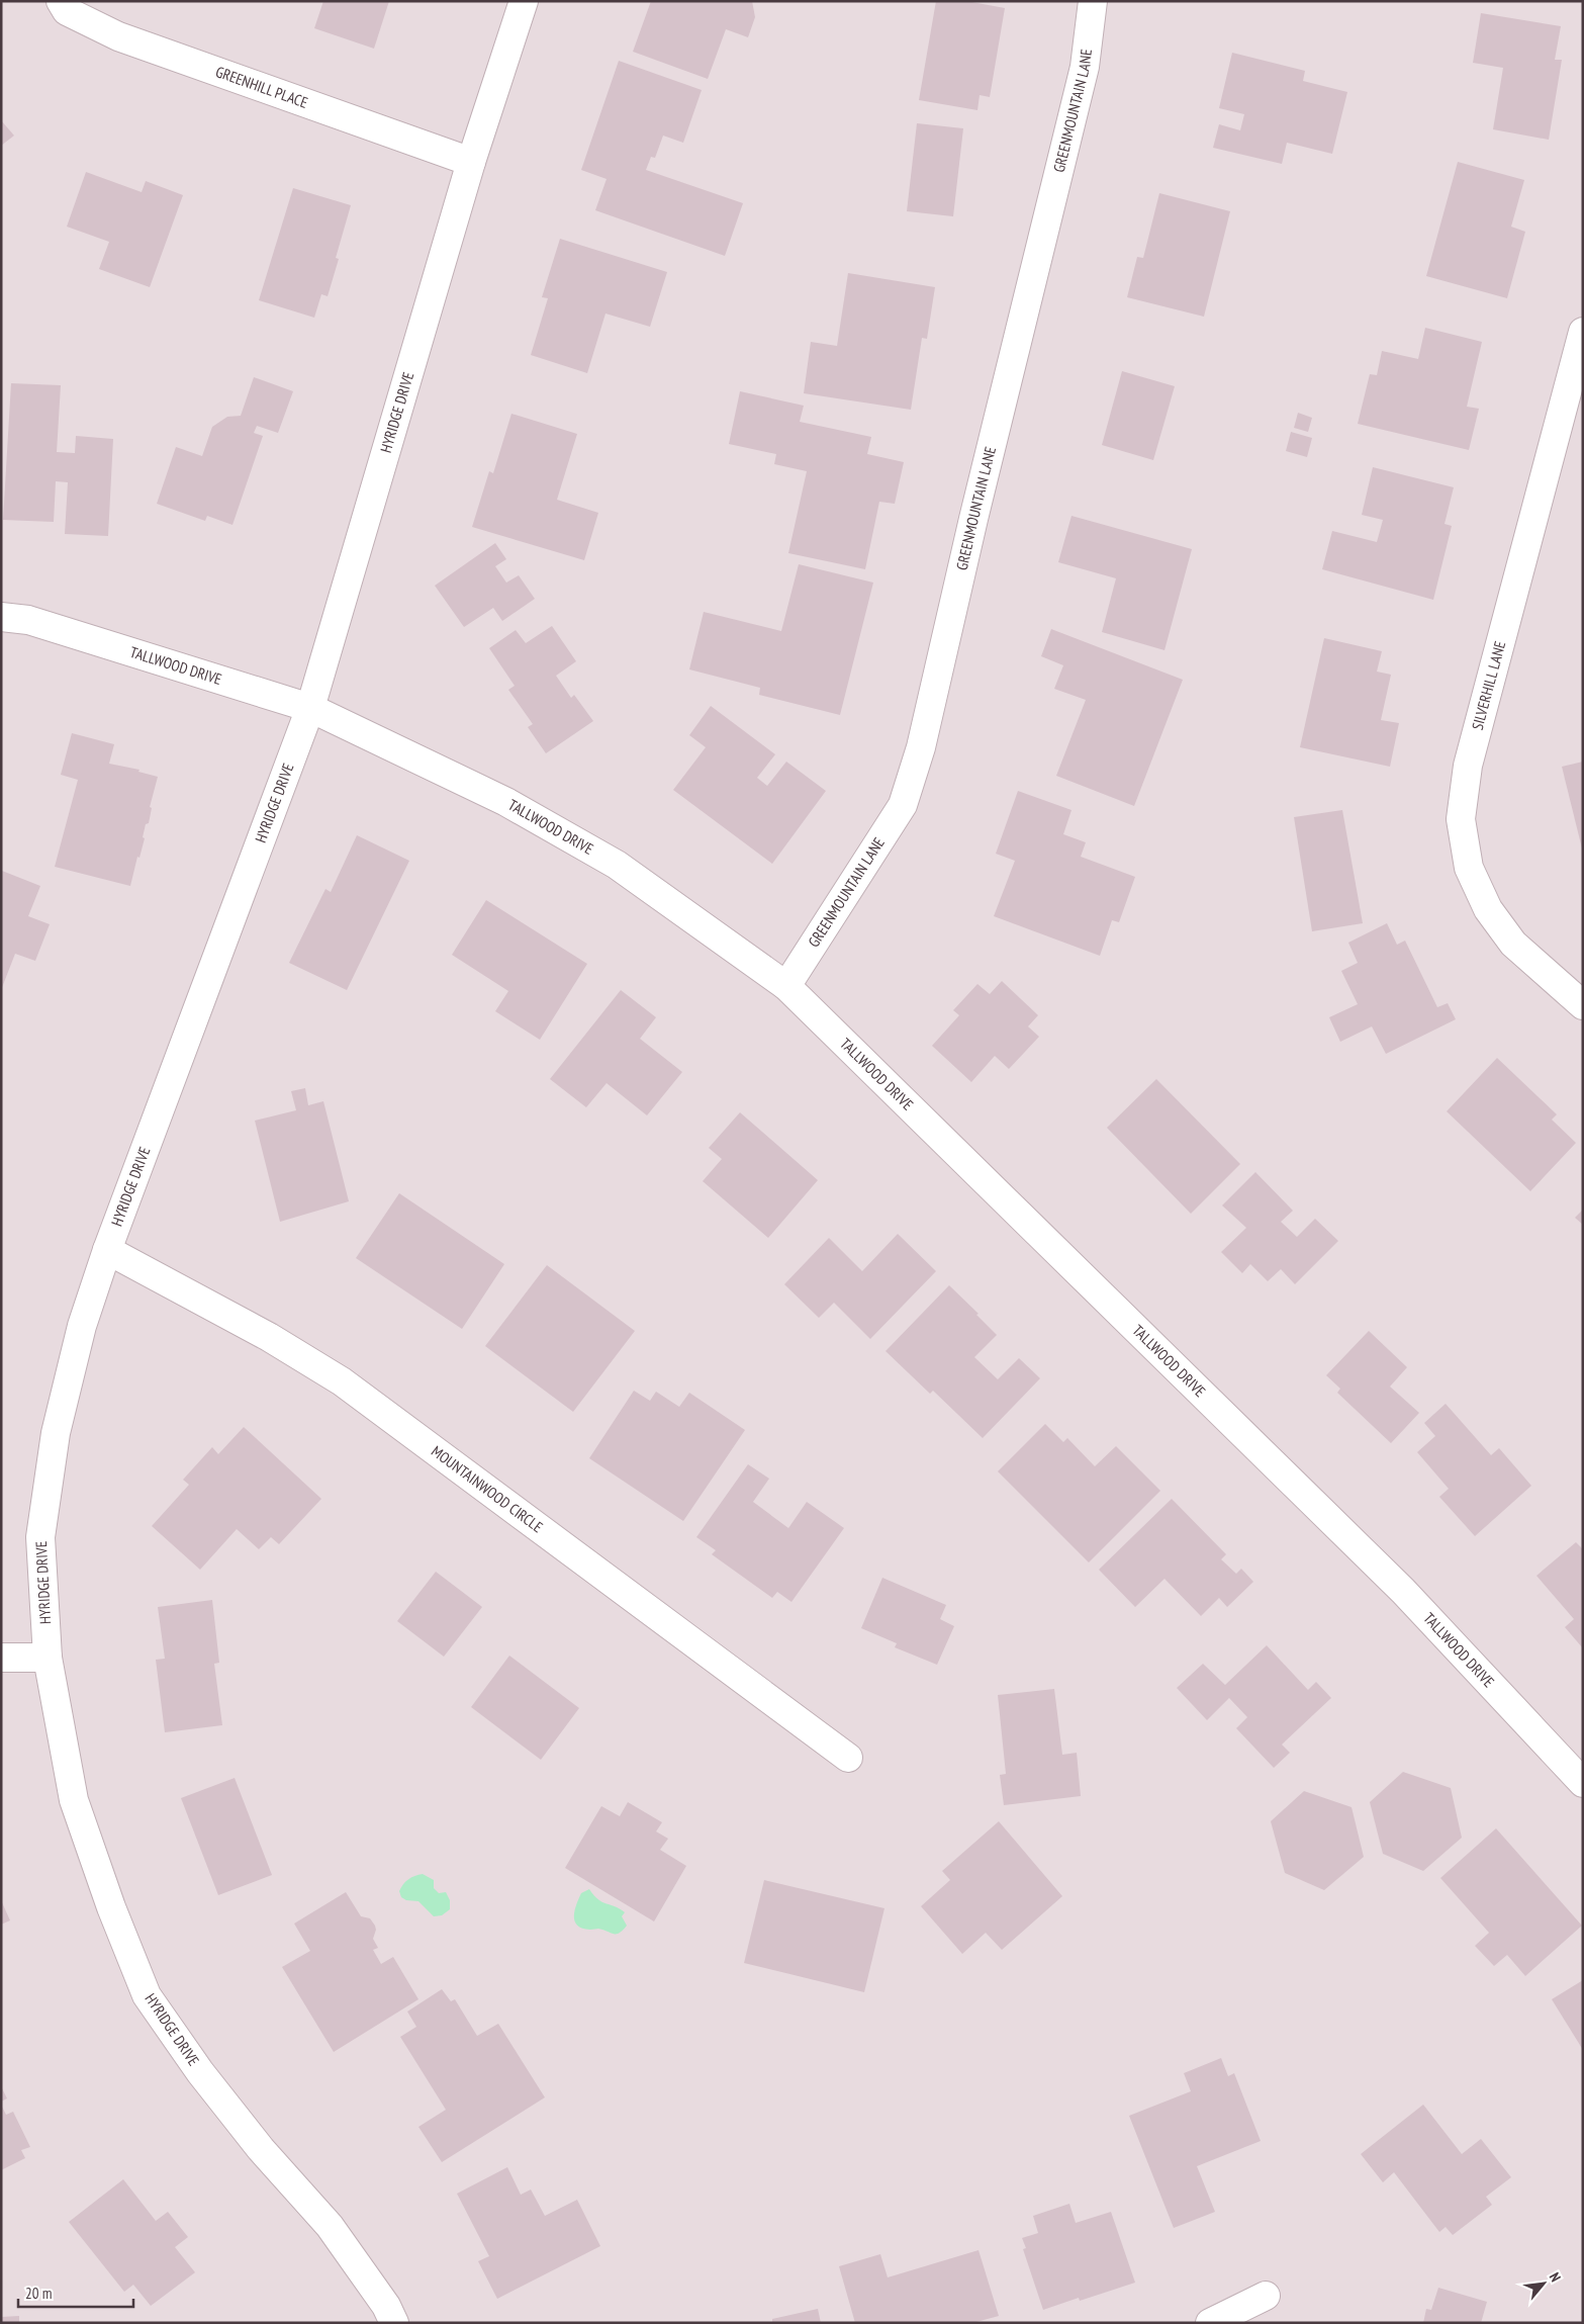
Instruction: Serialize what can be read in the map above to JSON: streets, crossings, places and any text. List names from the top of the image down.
{
  "streets": {
    "street": [
      "GREENHILL PLACE",
      "GREENMOUNTAIN LANE",
      "HYRIDGE DRIVE",
      "TALLWOOD DRIVE",
      "SILVERHILL LANE",
      "MOUNTAINWOOD CIRCLE"
    ]
  },
  "crossings": [
    ["GREENHILL PLACE", "HYRIDGE DRIVE"],
    ["GREENMOUNTAIN LANE", "TALLWOOD DRIVE"],
    ["HYRIDGE DRIVE", "TALLWOOD DRIVE"],
    ["HYRIDGE DRIVE", "MOUNTAINWOOD CIRCLE"]
  ],
  "scale_bar": "20 m",
  "north": "top right"
}
